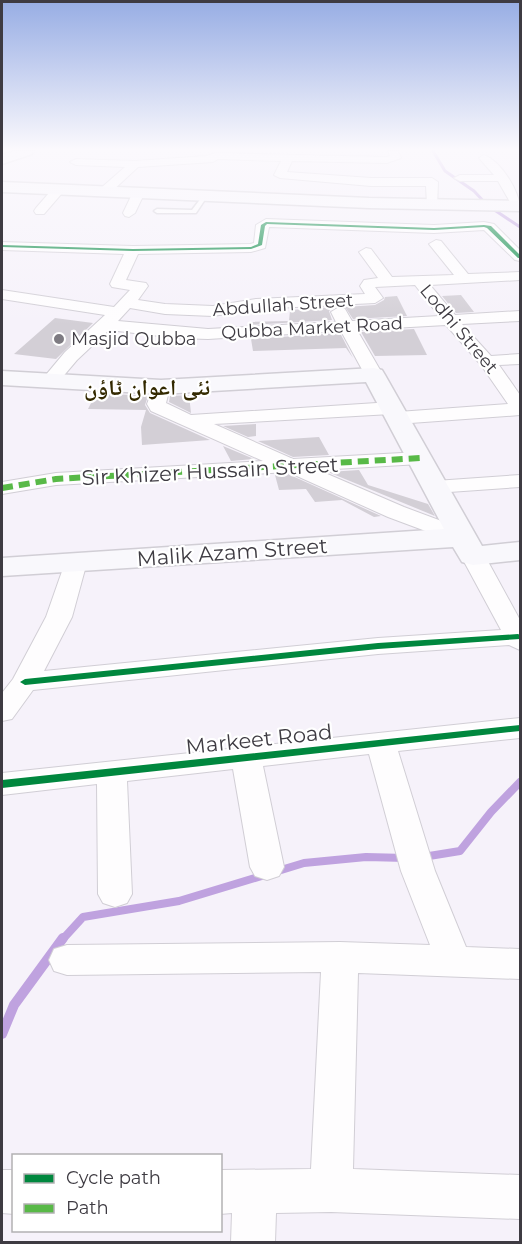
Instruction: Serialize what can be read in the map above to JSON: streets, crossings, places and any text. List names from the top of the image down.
{
  "streets": {
    "street": [
      "Abdullah Street",
      "Qubba Market Road",
      "Lodhi Street",
      "Sir Khizer Hussain Street",
      "Malik Azam Street",
      "Markeet Road"
    ]
  },
  "crossings": [
    ["Abdullah Street", "Lodhi Street"],
    ["Qubba Market Road", "Lodhi Street"]
  ],
  "districts": ["نئی اعوان ٹاؤن"],
  "places": ["Masjid Qubba"],
  "legend": ["Cycle path", "Path"]
}
